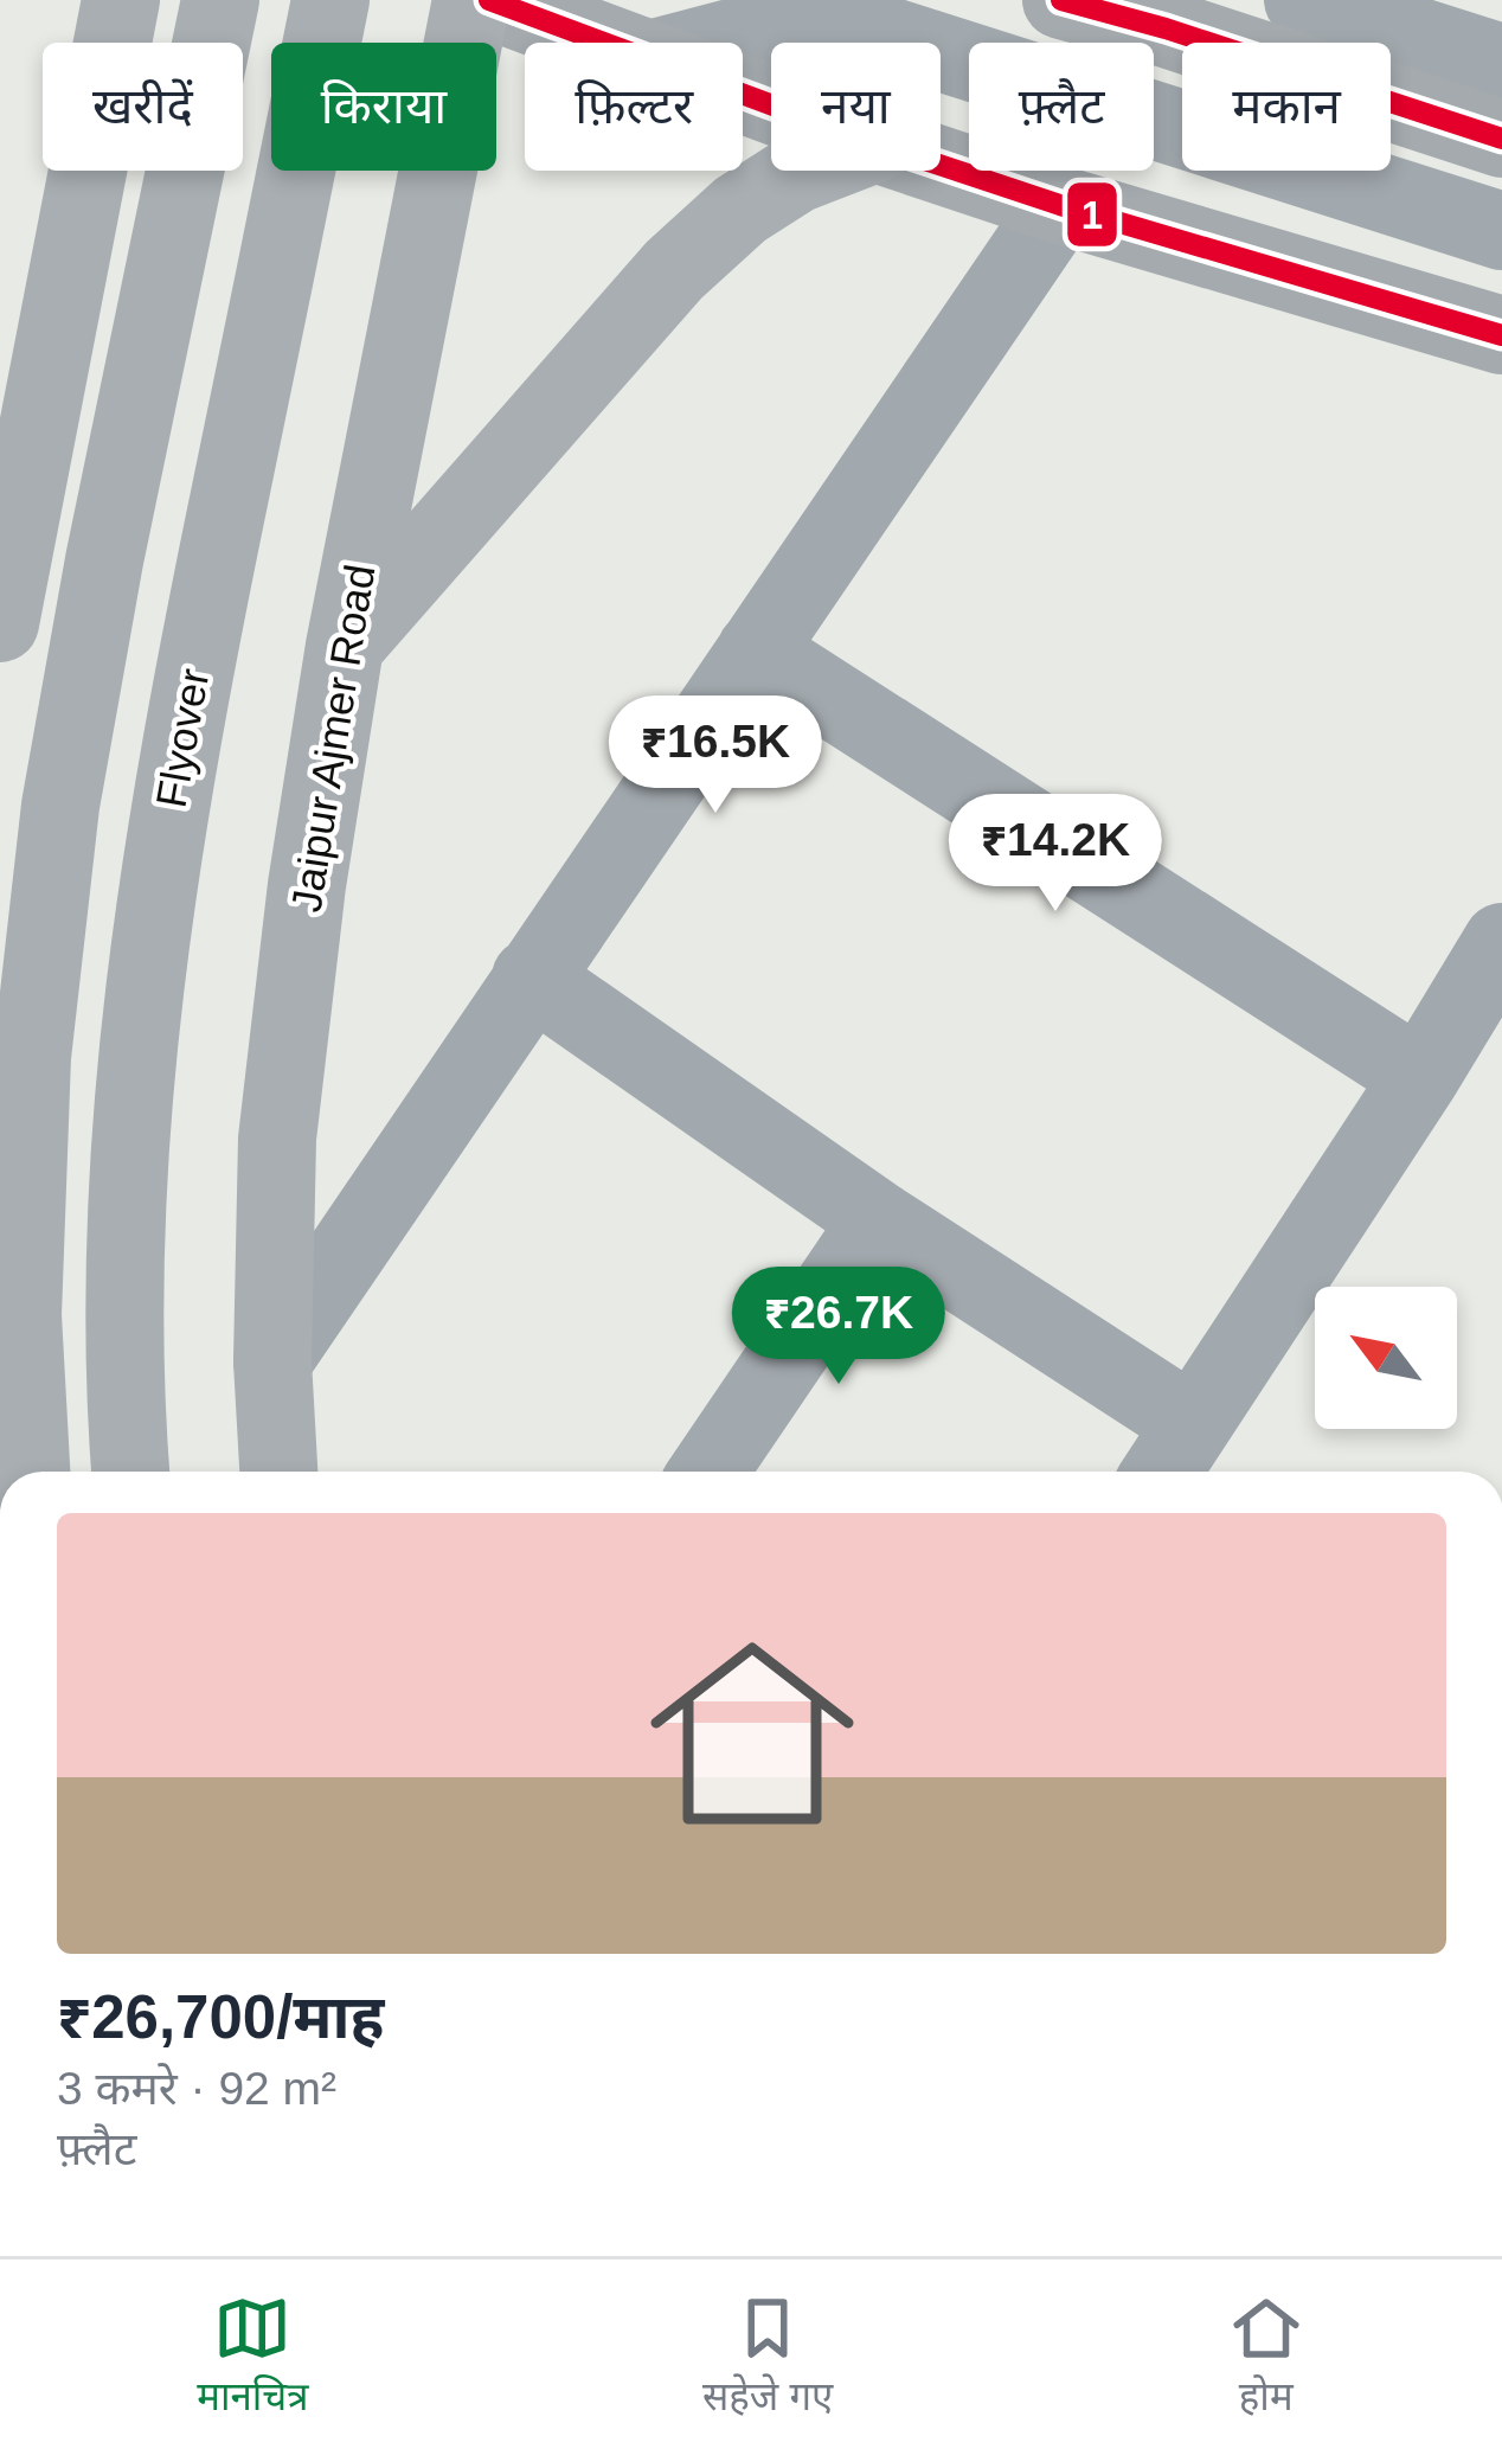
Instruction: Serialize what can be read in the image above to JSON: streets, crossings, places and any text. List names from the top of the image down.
{
  "streets": {
    "highway": ["Flyover", "Jaipur Ajmer Road"]
  },
  "lines": ["transit line 1"],
  "north": "top left",
  "page": {
    "chip": [
      "खरीदें",
      "किराया",
      "फ़िल्टर",
      "नया",
      "फ़्लैट",
      "मकान"
    ],
    "price": ["₹16.5K", "₹14.2K", "₹26.7K"],
    "list": [
      {
        "name": "₹26,700/माह",
        "note": "3 कमरे · 92 m² · फ़्लैट"
      }
    ],
    "tabs": ["मानचित्र", "सहेजे गए", "होम"]
  }
}
